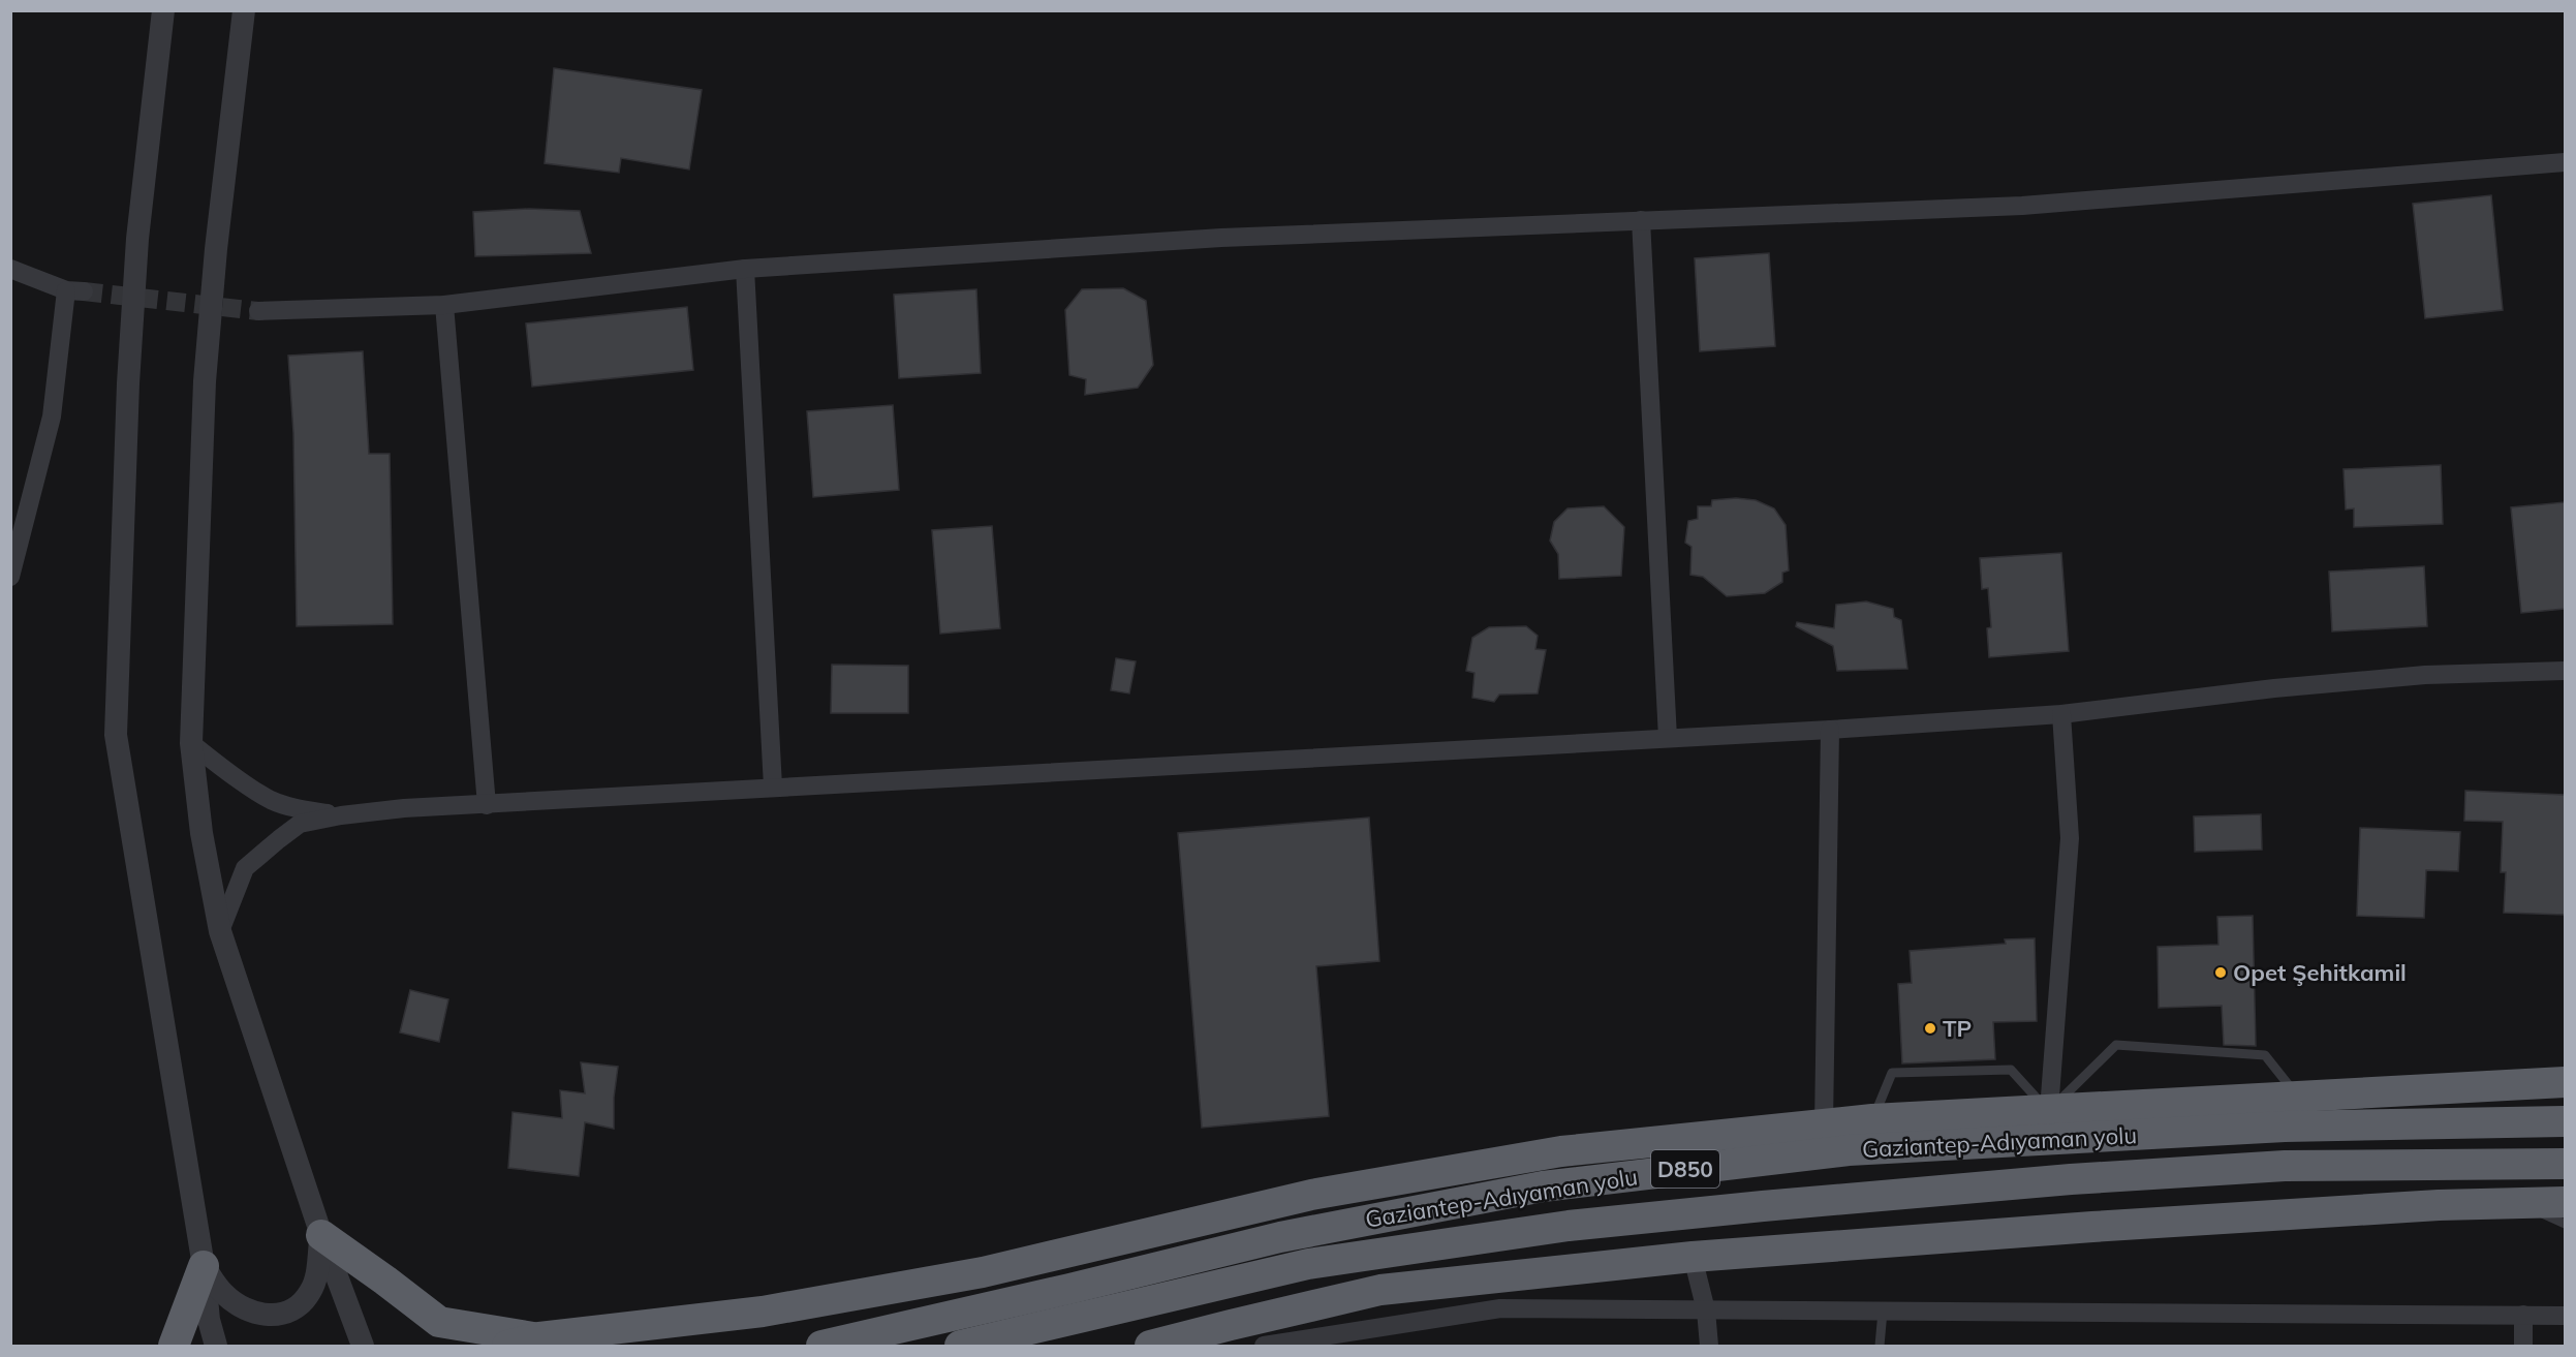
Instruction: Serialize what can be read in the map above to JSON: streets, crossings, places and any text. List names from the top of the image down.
{
  "streets": {
    "highway": ["Gaziantep-Adıyaman yolu", "D850"]
  },
  "places": ["Opet Şehitkamil", "TP"]
}
